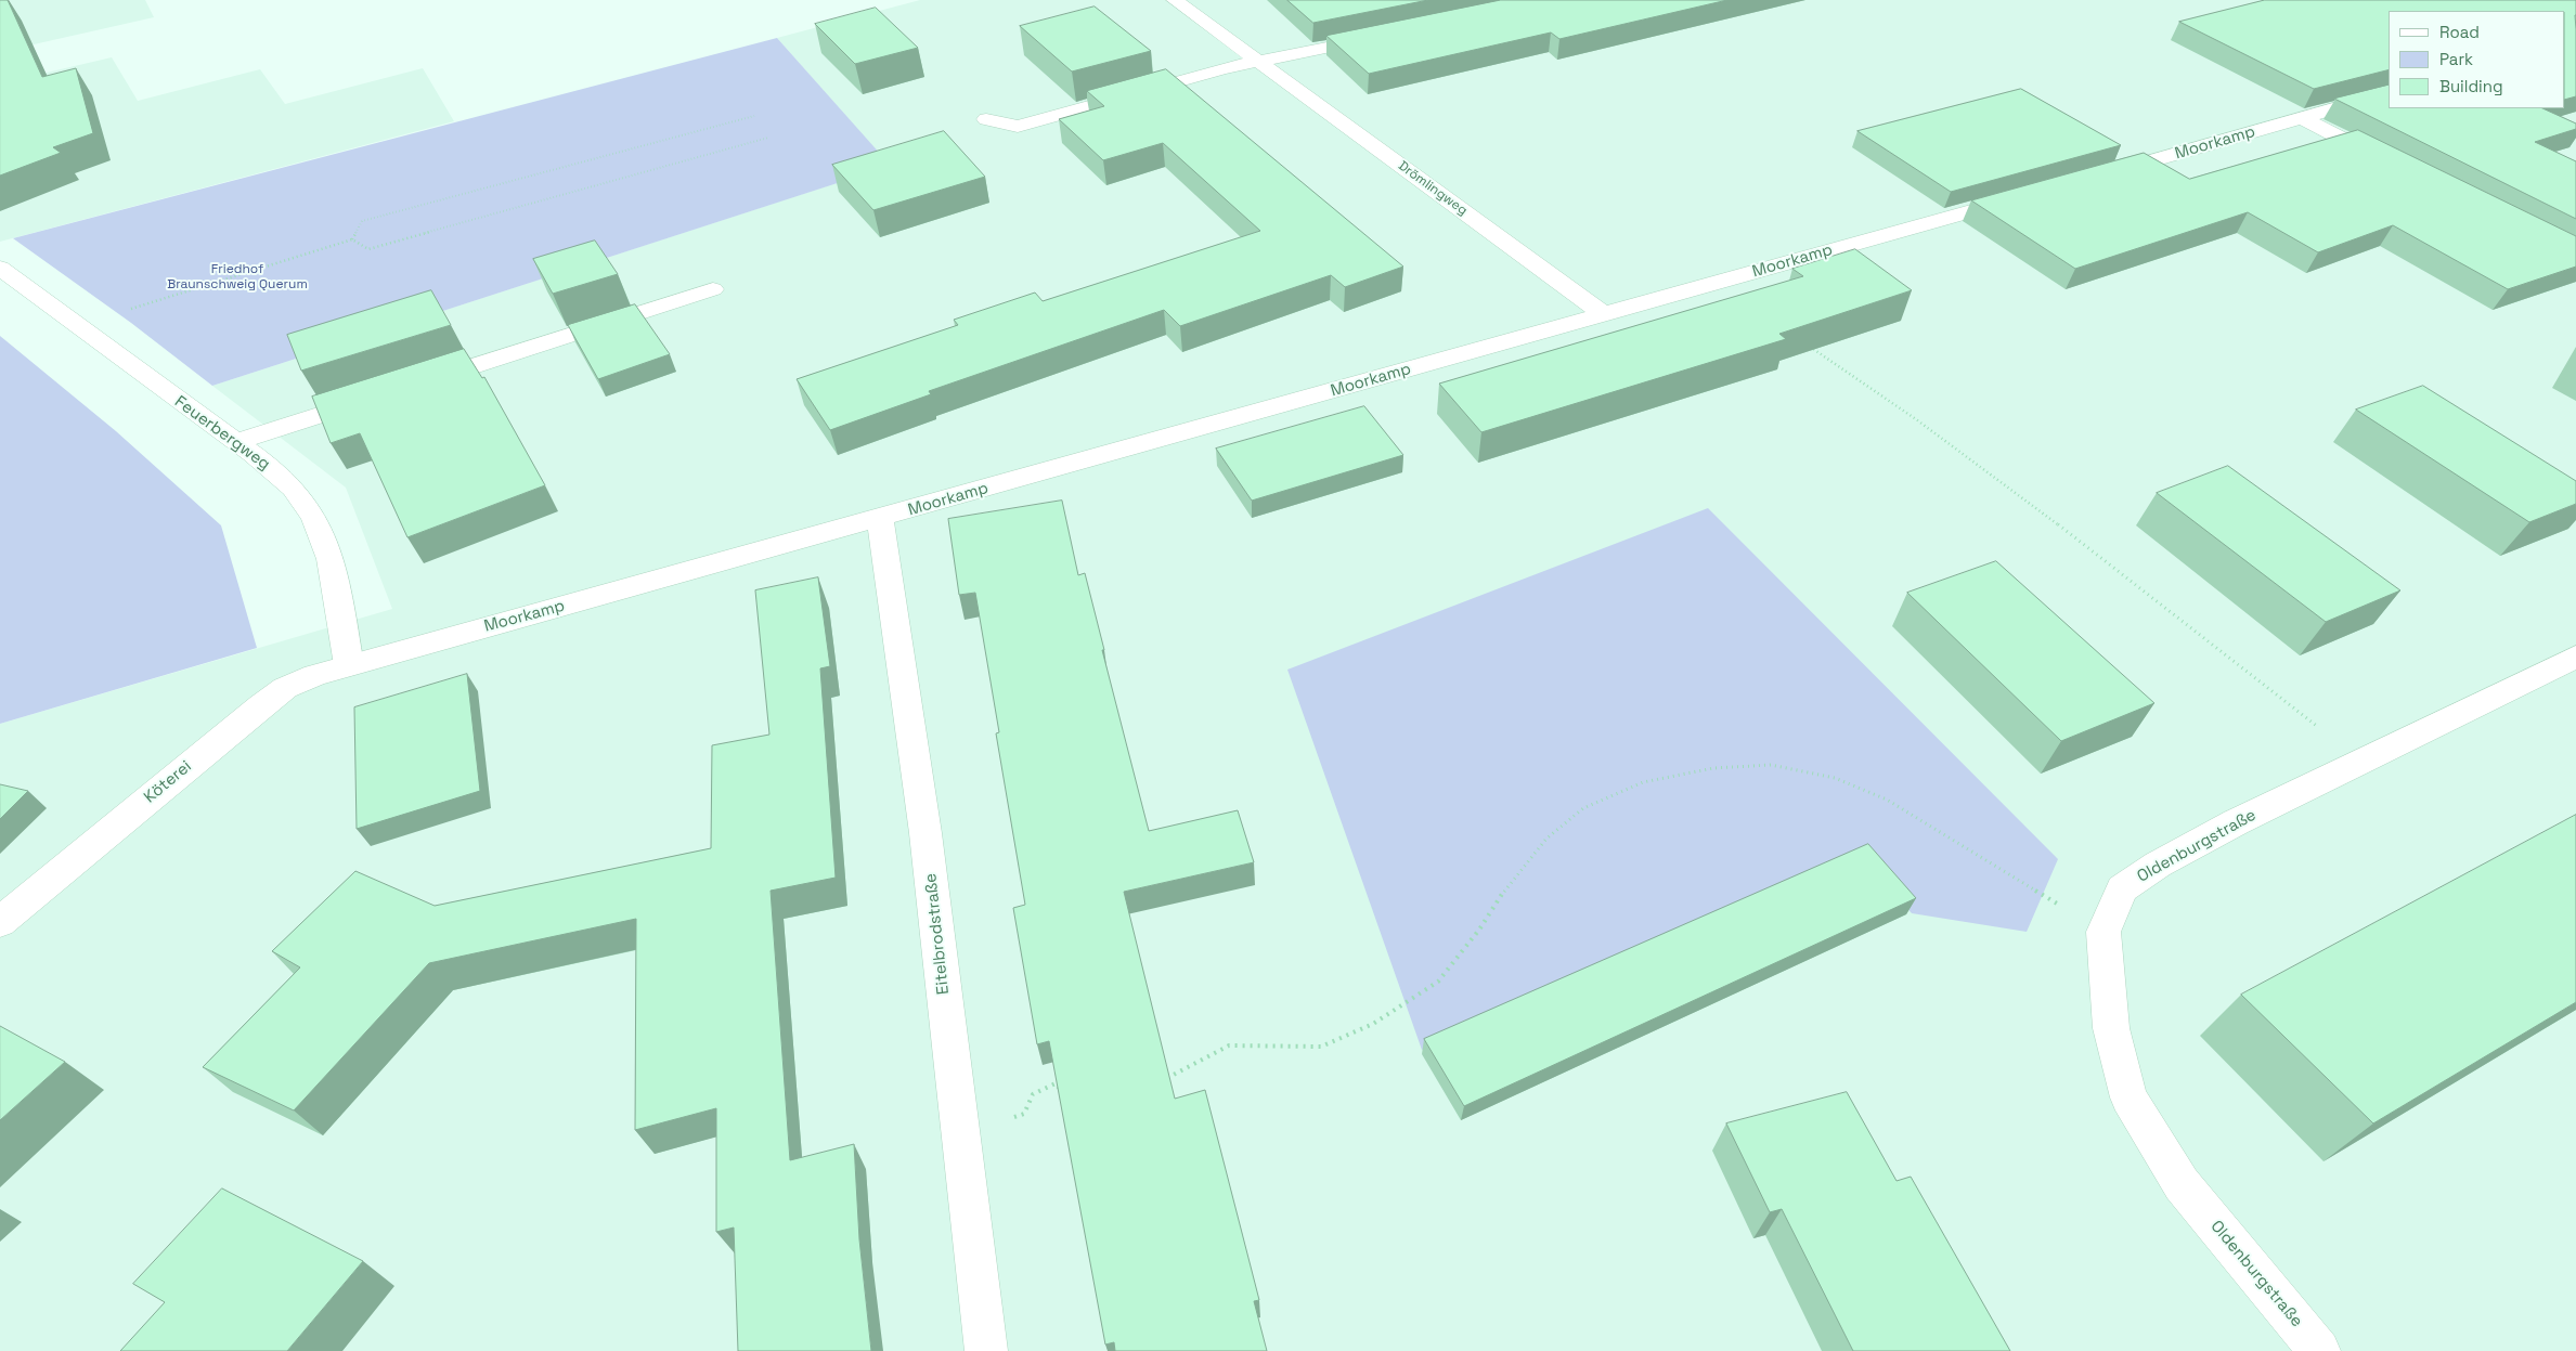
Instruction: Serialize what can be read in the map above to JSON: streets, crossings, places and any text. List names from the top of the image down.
{
  "streets": {
    "street": [
      "Moorkamp",
      "Drömlingweg",
      "Feuerbergweg",
      "Köterei",
      "Oldenburgstraße",
      "Eitelbrodstraße"
    ]
  },
  "crossings": [
    ["Moorkamp", "Drömlingweg"],
    ["Moorkamp", "Feuerbergweg"],
    ["Moorkamp", "Köterei"],
    ["Moorkamp", "Eitelbrodstraße"],
    ["Feuerbergweg", "Köterei"]
  ],
  "parks": ["Friedhof Braunschweig Querum"],
  "legend": ["Road", "Park", "Building"]
}
